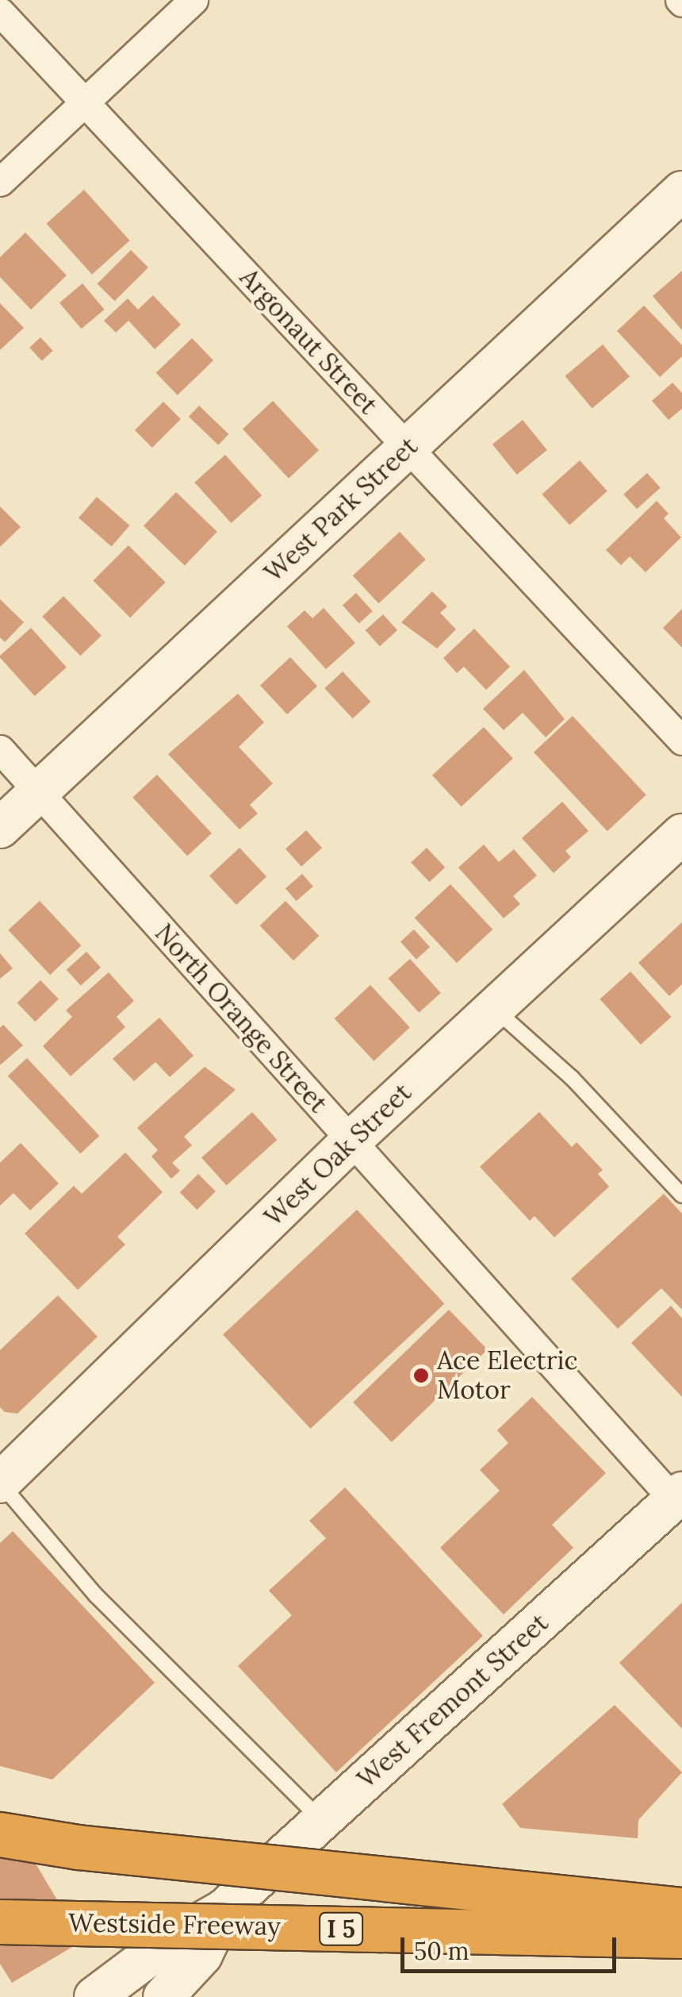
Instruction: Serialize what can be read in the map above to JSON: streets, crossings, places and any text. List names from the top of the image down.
{
  "streets": {
    "highway": ["Westside Freeway", "I 5"],
    "street": [
      "Argonaut Street",
      "West Park Street",
      "North Orange Street",
      "West Oak Street",
      "West Fremont Street"
    ]
  },
  "crossings": [
    ["Argonaut Street", "West Park Street"],
    ["West Park Street", "North Orange Street"],
    ["North Orange Street", "West Oak Street"],
    ["North Orange Street", "West Fremont Street"]
  ],
  "places": ["Ace Electric Motor"],
  "scale_bar": "50 m"
}
